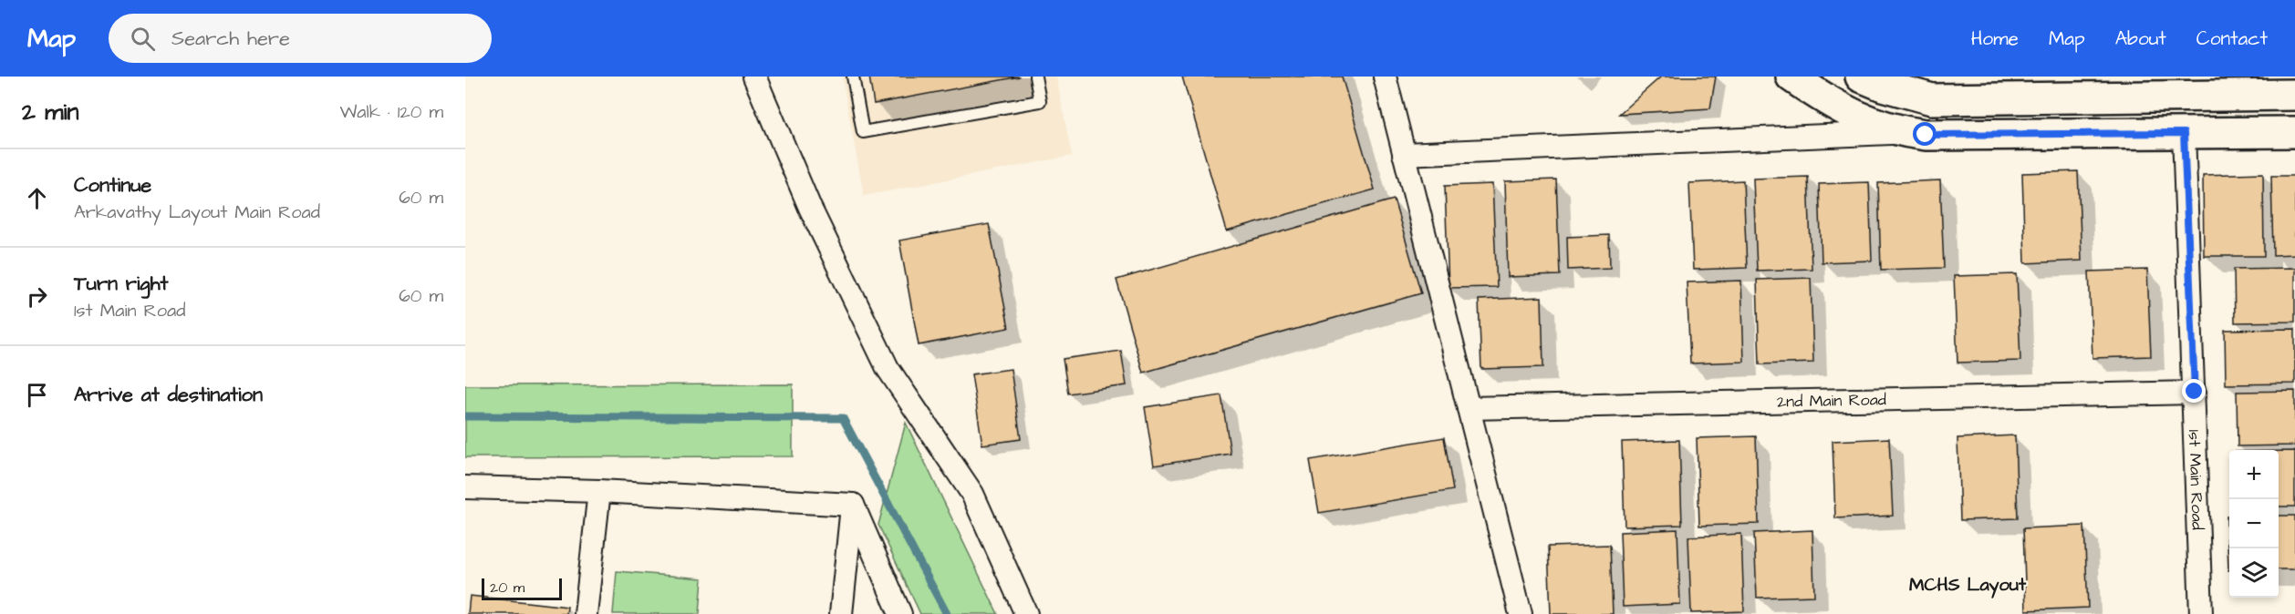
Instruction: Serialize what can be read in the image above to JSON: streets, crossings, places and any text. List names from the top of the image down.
{
  "streets": {
    "street": ["2nd Main Road", "1st Main Road"]
  },
  "crossings": [
    ["2nd Main Road", "1st Main Road"]
  ],
  "districts": ["MCHS Layout"],
  "scale_bar": "20 m",
  "page": {
    "header": "Map",
    "search": "Search here",
    "nav": [
      "Home",
      "Map",
      "About",
      "Contact"
    ],
    "heading": ["2 min", "Walk · 120 m"],
    "list": [
      ["Continue", "Arkavathy Layout Main Road", "60 m"],
      ["Turn right", "1st Main Road", "60 m"],
      "Arrive at destination"
    ],
    "map_buttons": ["+", "−"],
    "scale": "20 m"
  }
}
